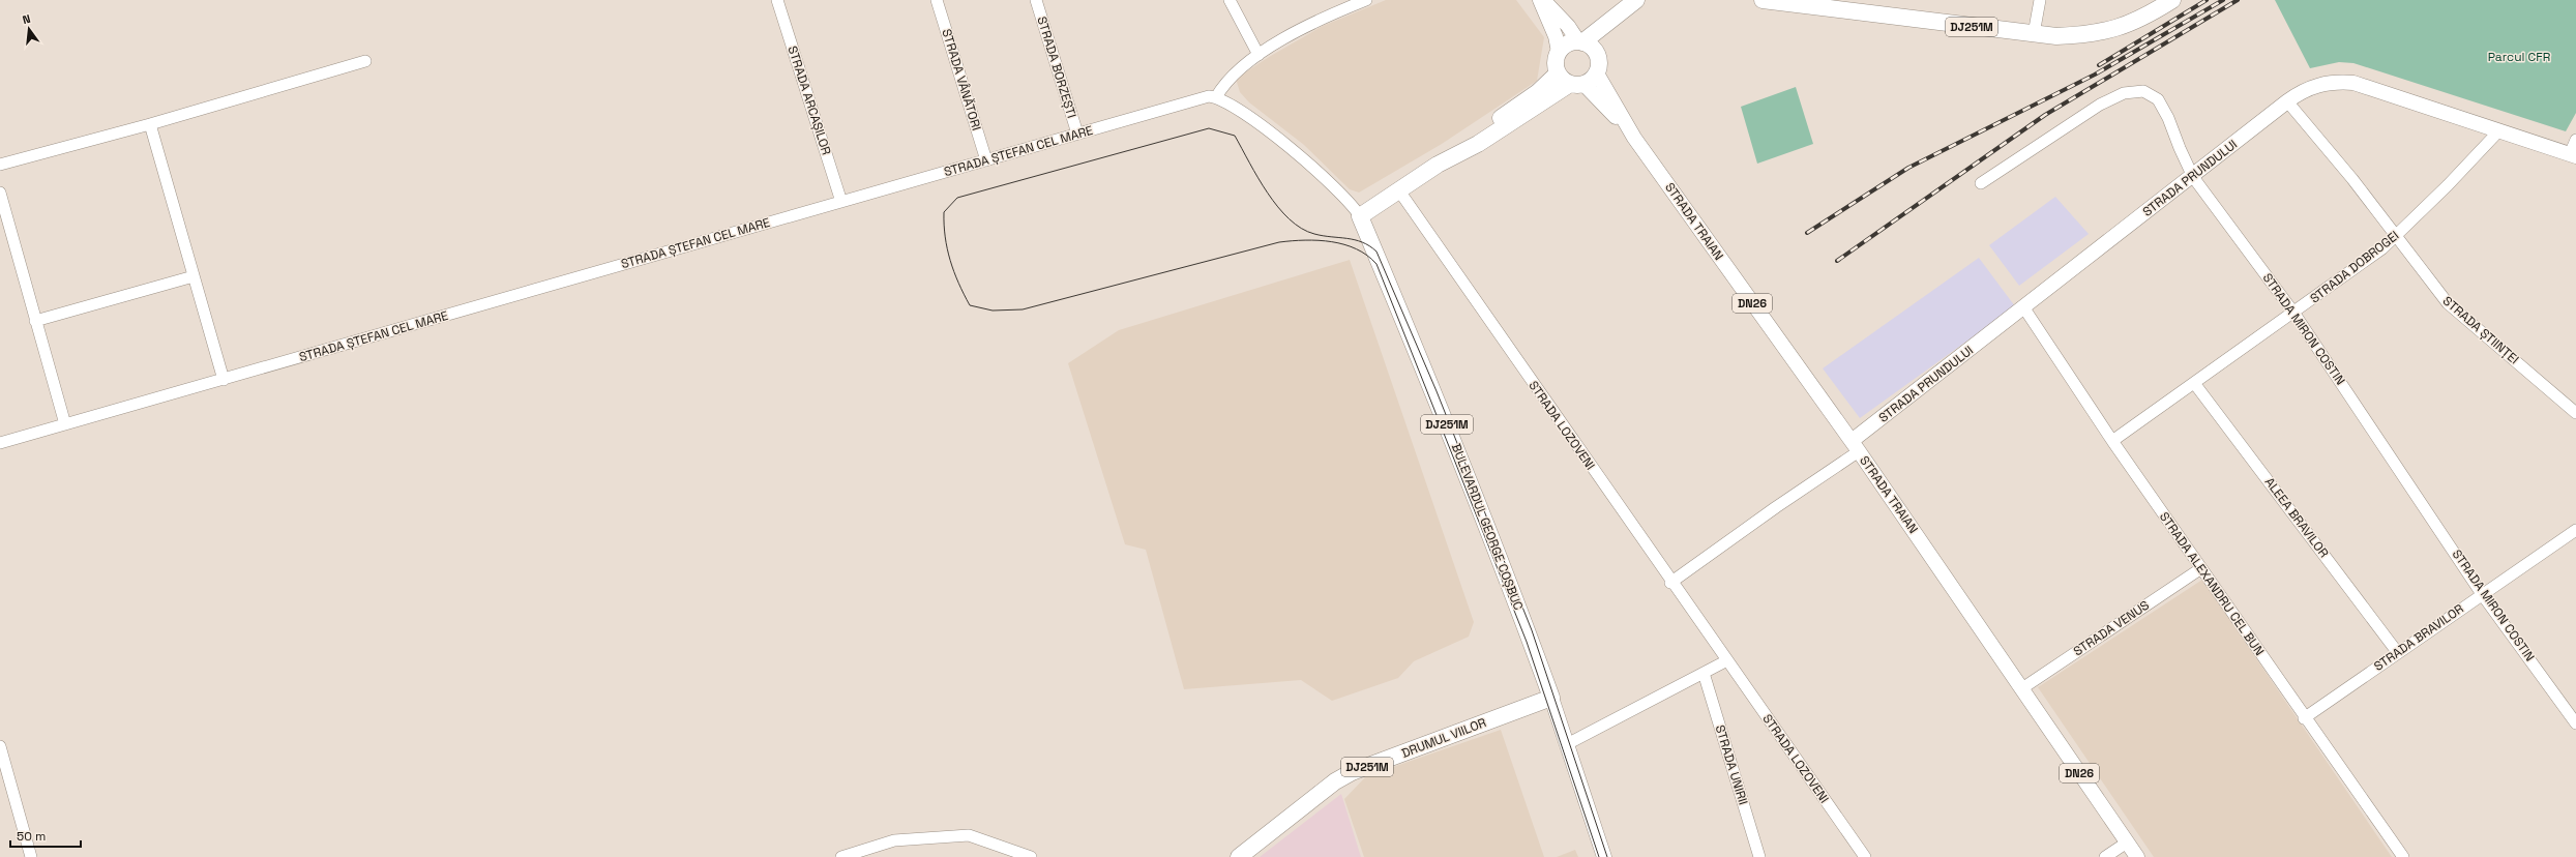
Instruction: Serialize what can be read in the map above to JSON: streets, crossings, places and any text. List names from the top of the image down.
{
  "streets": {
    "highway": [
      "DJ251M",
      "DN26",
      "BULEVARDUL GEORGE COȘBUC",
      "DRUMUL VIILOR"
    ],
    "main road": ["STRADA PRUNDULUI", "STRADA TRAIAN"],
    "street": [
      "STRADA BORZEȘTI",
      "STRADA VÂNĂTORI",
      "STRADA ARCAȘILOR",
      "STRADA ȘTEFAN CEL MARE",
      "STRADA DOBROGEI",
      "STRADA MIRON COSTIN",
      "STRADA ȘTIINȚEI",
      "STRADA LOZOVENI",
      "ALEEA BRAVILOR",
      "STRADA ALEXANDRU CEL BUN",
      "STRADA VENUS",
      "STRADA BRAVILOR",
      "STRADA UNIRII"
    ]
  },
  "crossings": [
    ["STRADA BORZEȘTI", "STRADA ȘTEFAN CEL MARE"],
    ["STRADA VÂNĂTORI", "STRADA ȘTEFAN CEL MARE"],
    ["STRADA ARCAȘILOR", "STRADA ȘTEFAN CEL MARE"],
    ["STRADA ȘTEFAN CEL MARE", "BULEVARDUL GEORGE COȘBUC"],
    ["STRADA PRUNDULUI", "STRADA TRAIAN"],
    ["STRADA PRUNDULUI", "STRADA DOBROGEI"],
    ["STRADA PRUNDULUI", "STRADA MIRON COSTIN"],
    ["STRADA PRUNDULUI", "STRADA ȘTIINȚEI"],
    ["STRADA PRUNDULUI", "STRADA LOZOVENI"],
    ["STRADA PRUNDULUI", "STRADA ALEXANDRU CEL BUN"],
    ["STRADA TRAIAN", "DN26"],
    ["STRADA TRAIAN", "STRADA VENUS"],
    ["STRADA DOBROGEI", "STRADA MIRON COSTIN"],
    ["STRADA DOBROGEI", "STRADA ȘTIINȚEI"],
    ["STRADA DOBROGEI", "ALEEA BRAVILOR"],
    ["STRADA DOBROGEI", "STRADA ALEXANDRU CEL BUN"],
    ["STRADA MIRON COSTIN", "STRADA BRAVILOR"],
    ["ALEEA BRAVILOR", "STRADA BRAVILOR"],
    ["BULEVARDUL GEORGE COȘBUC", "DRUMUL VIILOR"],
    ["STRADA ALEXANDRU CEL BUN", "STRADA VENUS"],
    ["STRADA ALEXANDRU CEL BUN", "STRADA BRAVILOR"]
  ],
  "parks": ["Parcul CFR"],
  "scale_bar": "50 m",
  "north": "top"
}
